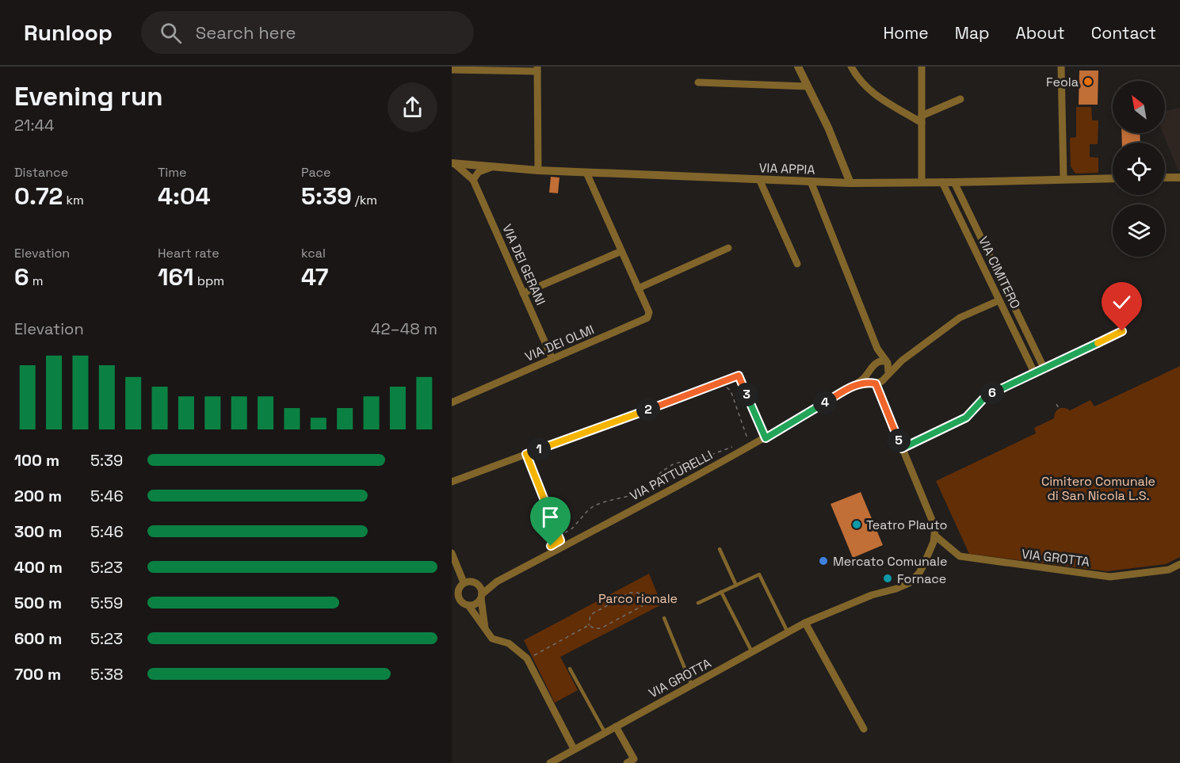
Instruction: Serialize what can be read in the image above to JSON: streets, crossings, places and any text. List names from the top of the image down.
{
  "streets": {
    "street": [
      "VIA APPIA",
      "VIA DEI GERANI",
      "VIA CIMITERO",
      "VIA DEI OLMI",
      "VIA PATTURELLI",
      "VIA GROTTA"
    ]
  },
  "crossings": [
    ["VIA APPIA", "VIA DEI GERANI"],
    ["VIA APPIA", "VIA CIMITERO"],
    ["VIA DEI GERANI", "VIA DEI OLMI"]
  ],
  "parks": ["Cimitero Comunale di San Nicola L.S.", "Parco rionale"],
  "places": [
    "Feola",
    "Teatro Plauto",
    "Mercato Comunale",
    "Fornace"
  ],
  "north": "top left",
  "page": {
    "header": "Runloop",
    "search": "Search here",
    "nav": [
      "Home",
      "Map",
      "About",
      "Contact"
    ],
    "heading": ["Evening run", "21:44"],
    "stats": [
      ["Distance", "0.72 km"],
      ["Time", "4:04"],
      ["Pace", "5:39 /km"],
      ["Elevation", "6 m"],
      ["Heart rate", "161 bpm"],
      ["kcal", "47"]
    ],
    "chart": ["Elevation", "42–48 m"],
    "pins": [
      "6",
      "3",
      "4",
      "2",
      "5",
      "1"
    ],
    "list": [
      {
        "name": "100 m",
        "note": "5:39"
      },
      {
        "name": "200 m",
        "note": "5:46"
      },
      {
        "name": "300 m",
        "note": "5:46"
      },
      {
        "name": "400 m",
        "note": "5:23"
      },
      {
        "name": "500 m",
        "note": "5:59"
      },
      {
        "name": "600 m",
        "note": "5:23"
      },
      {
        "name": "700 m",
        "note": "5:38"
      }
    ]
  }
}
